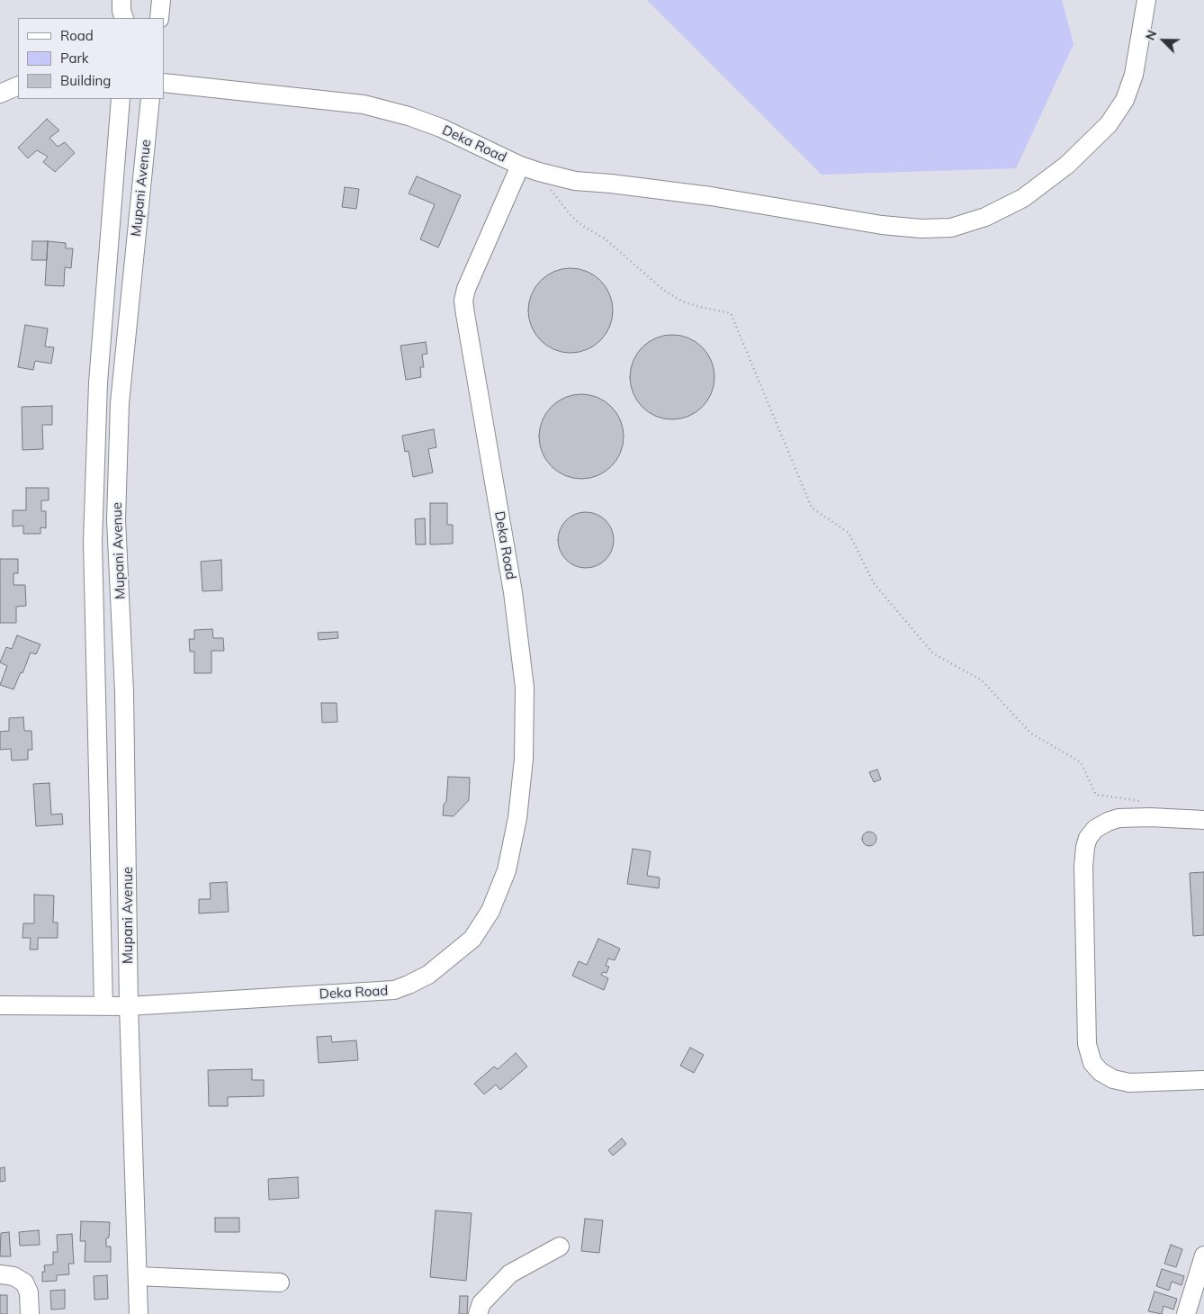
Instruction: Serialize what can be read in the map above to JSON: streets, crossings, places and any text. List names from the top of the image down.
{
  "streets": {
    "street": ["Deka Road", "Mupani Avenue"]
  },
  "crossings": [
    ["Deka Road", "Mupani Avenue"]
  ],
  "legend": ["Road", "Park", "Building"],
  "north": "top left"
}
